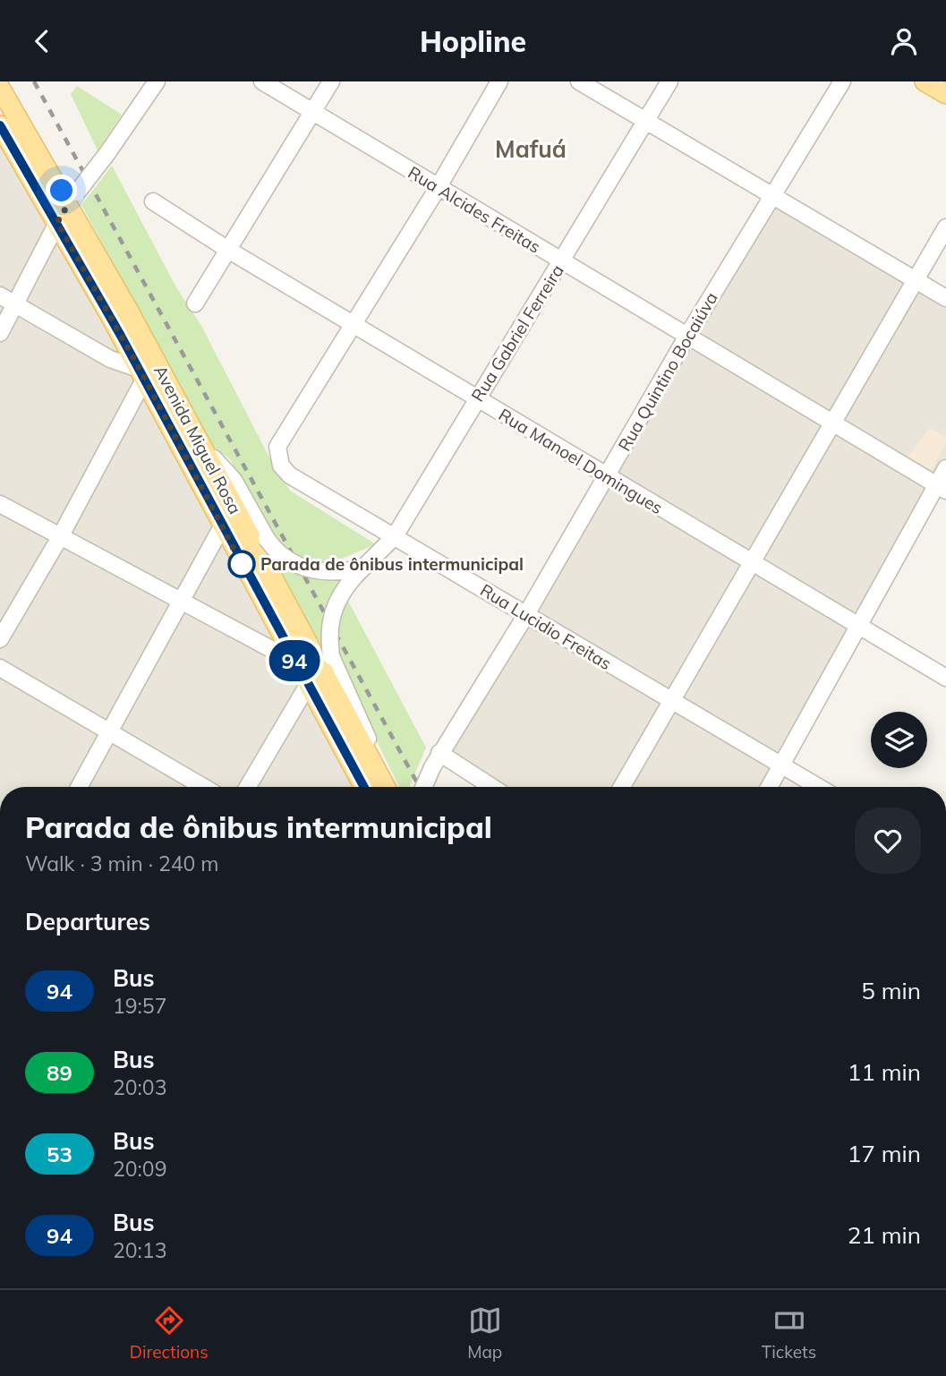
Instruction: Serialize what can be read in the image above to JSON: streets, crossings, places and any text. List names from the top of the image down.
{
  "streets": {
    "main road": ["Avenida Miguel Rosa"],
    "street": [
      "Rua Alcides Freitas",
      "Rua Gabriel Ferreira",
      "Rua Quintino Bocaiúva",
      "Rua Manoel Domingues",
      "Rua Lucidio Freitas"
    ]
  },
  "crossings": [
    ["Rua Alcides Freitas", "Rua Gabriel Ferreira"],
    ["Rua Alcides Freitas", "Rua Quintino Bocaiúva"],
    ["Rua Gabriel Ferreira", "Avenida Miguel Rosa"],
    ["Rua Gabriel Ferreira", "Rua Manoel Domingues"],
    ["Rua Gabriel Ferreira", "Rua Lucidio Freitas"],
    ["Rua Quintino Bocaiúva", "Rua Manoel Domingues"],
    ["Rua Quintino Bocaiúva", "Rua Lucidio Freitas"],
    ["Rua Manoel Domingues", "Rua Lucidio Freitas"]
  ],
  "districts": ["Mafuá"],
  "places": ["Parada de ônibus intermunicipal"],
  "lines": ["bus line 94"],
  "page": {
    "header": "Hopline",
    "on_map": "94",
    "heading": [
      ["Parada de ônibus intermunicipal", "Walk · 3 min · 240 m"],
      "Departures"
    ],
    "list": [
      {
        "mark": "94",
        "name": "Bus",
        "note": "19:57",
        "value": "5 min"
      },
      {
        "mark": "89",
        "name": "Bus",
        "note": "20:03",
        "value": "11 min"
      },
      {
        "mark": "53",
        "name": "Bus",
        "note": "20:09",
        "value": "17 min"
      },
      {
        "mark": "94",
        "name": "Bus",
        "note": "20:13",
        "value": "21 min"
      }
    ],
    "tabs": ["Directions", "Map", "Tickets"]
  }
}
